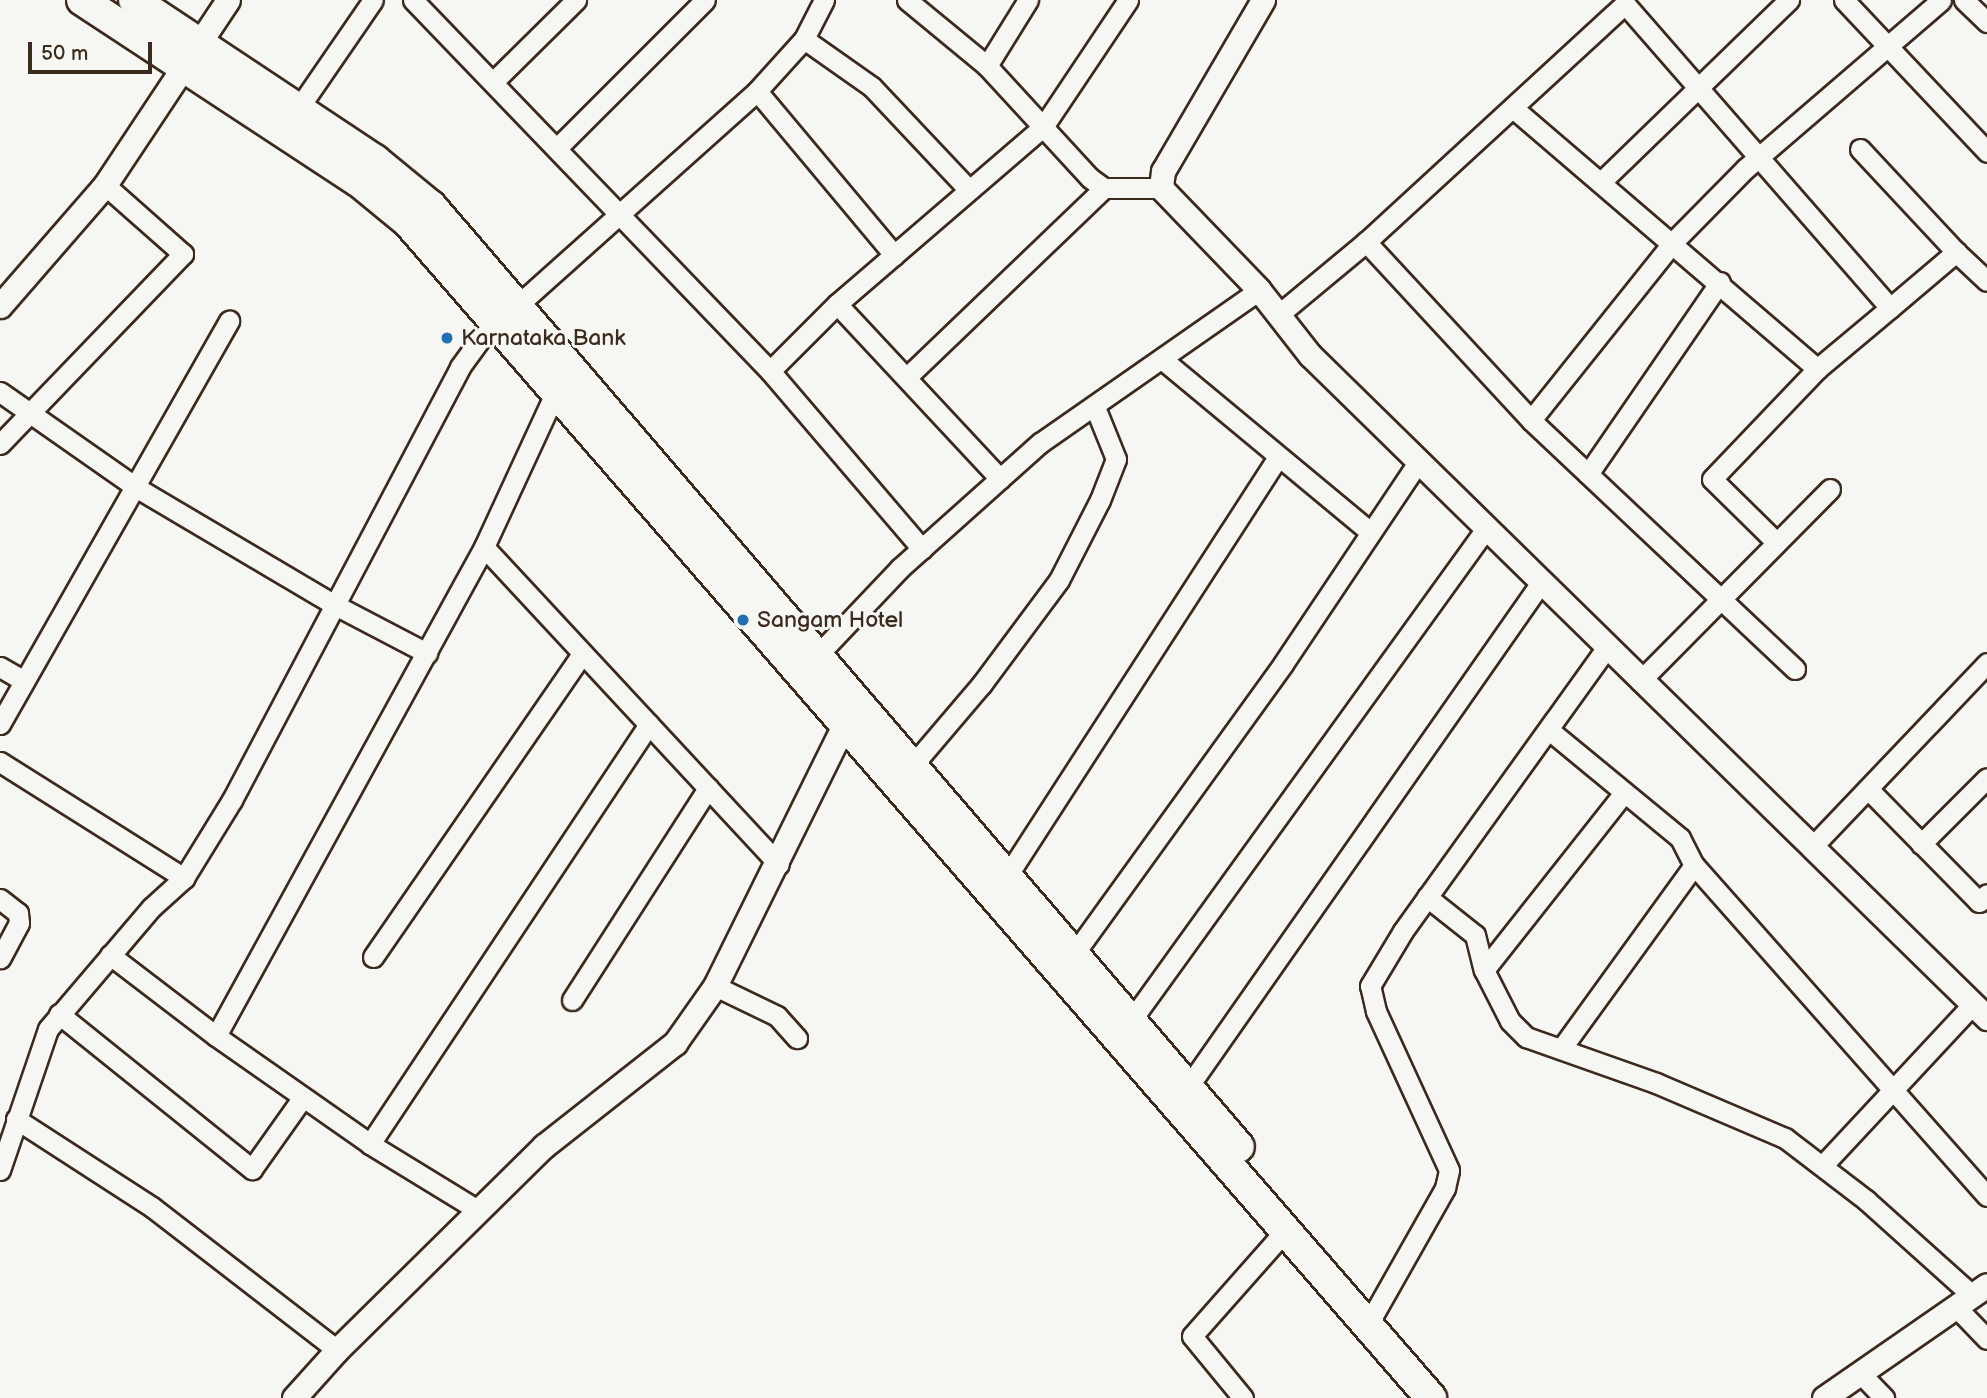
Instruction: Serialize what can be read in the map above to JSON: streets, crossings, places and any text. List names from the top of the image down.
{
  "places": ["Karnataka Bank", "Sangam Hotel"],
  "scale_bar": "50 m"
}
